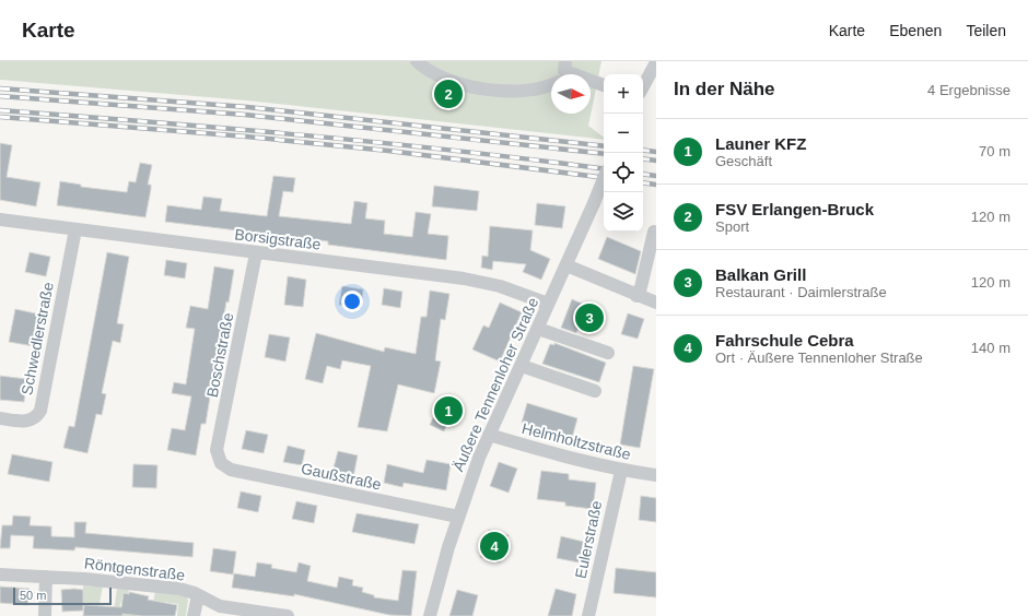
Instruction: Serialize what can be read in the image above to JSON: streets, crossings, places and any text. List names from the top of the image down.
{
  "streets": {
    "street": [
      "Borsigstraße",
      "Schwedlerstraße",
      "Boschstraße",
      "Äußere Tennenloher Straße",
      "Helmholtzstraße",
      "Gaußstraße",
      "Eulerstraße",
      "Röntgenstraße"
    ]
  },
  "crossings": [
    ["Borsigstraße", "Schwedlerstraße"],
    ["Borsigstraße", "Boschstraße"],
    ["Borsigstraße", "Äußere Tennenloher Straße"],
    ["Boschstraße", "Gaußstraße"],
    ["Äußere Tennenloher Straße", "Helmholtzstraße"],
    ["Äußere Tennenloher Straße", "Gaußstraße"],
    ["Helmholtzstraße", "Eulerstraße"]
  ],
  "scale_bar": "50 m",
  "north": "right",
  "page": {
    "header": "Karte",
    "nav": ["Karte", "Ebenen", "Teilen"],
    "heading": ["In der Nähe", "4 Ergebnisse"],
    "map_buttons": ["+", "−"],
    "pins": [
      "2",
      "3",
      "1",
      "4"
    ],
    "list": [
      {
        "mark": "1",
        "name": "Launer KFZ",
        "note": "Geschäft",
        "value": "70 m"
      },
      {
        "mark": "2",
        "name": "FSV Erlangen-Bruck",
        "note": "Sport",
        "value": "120 m"
      },
      {
        "mark": "3",
        "name": "Balkan Grill",
        "note": "Restaurant · Daimlerstraße",
        "value": "120 m"
      },
      {
        "mark": "4",
        "name": "Fahrschule Cebra",
        "note": "Ort · Äußere Tennenloher Straße",
        "value": "140 m"
      }
    ],
    "scale": "50 m"
  }
}
